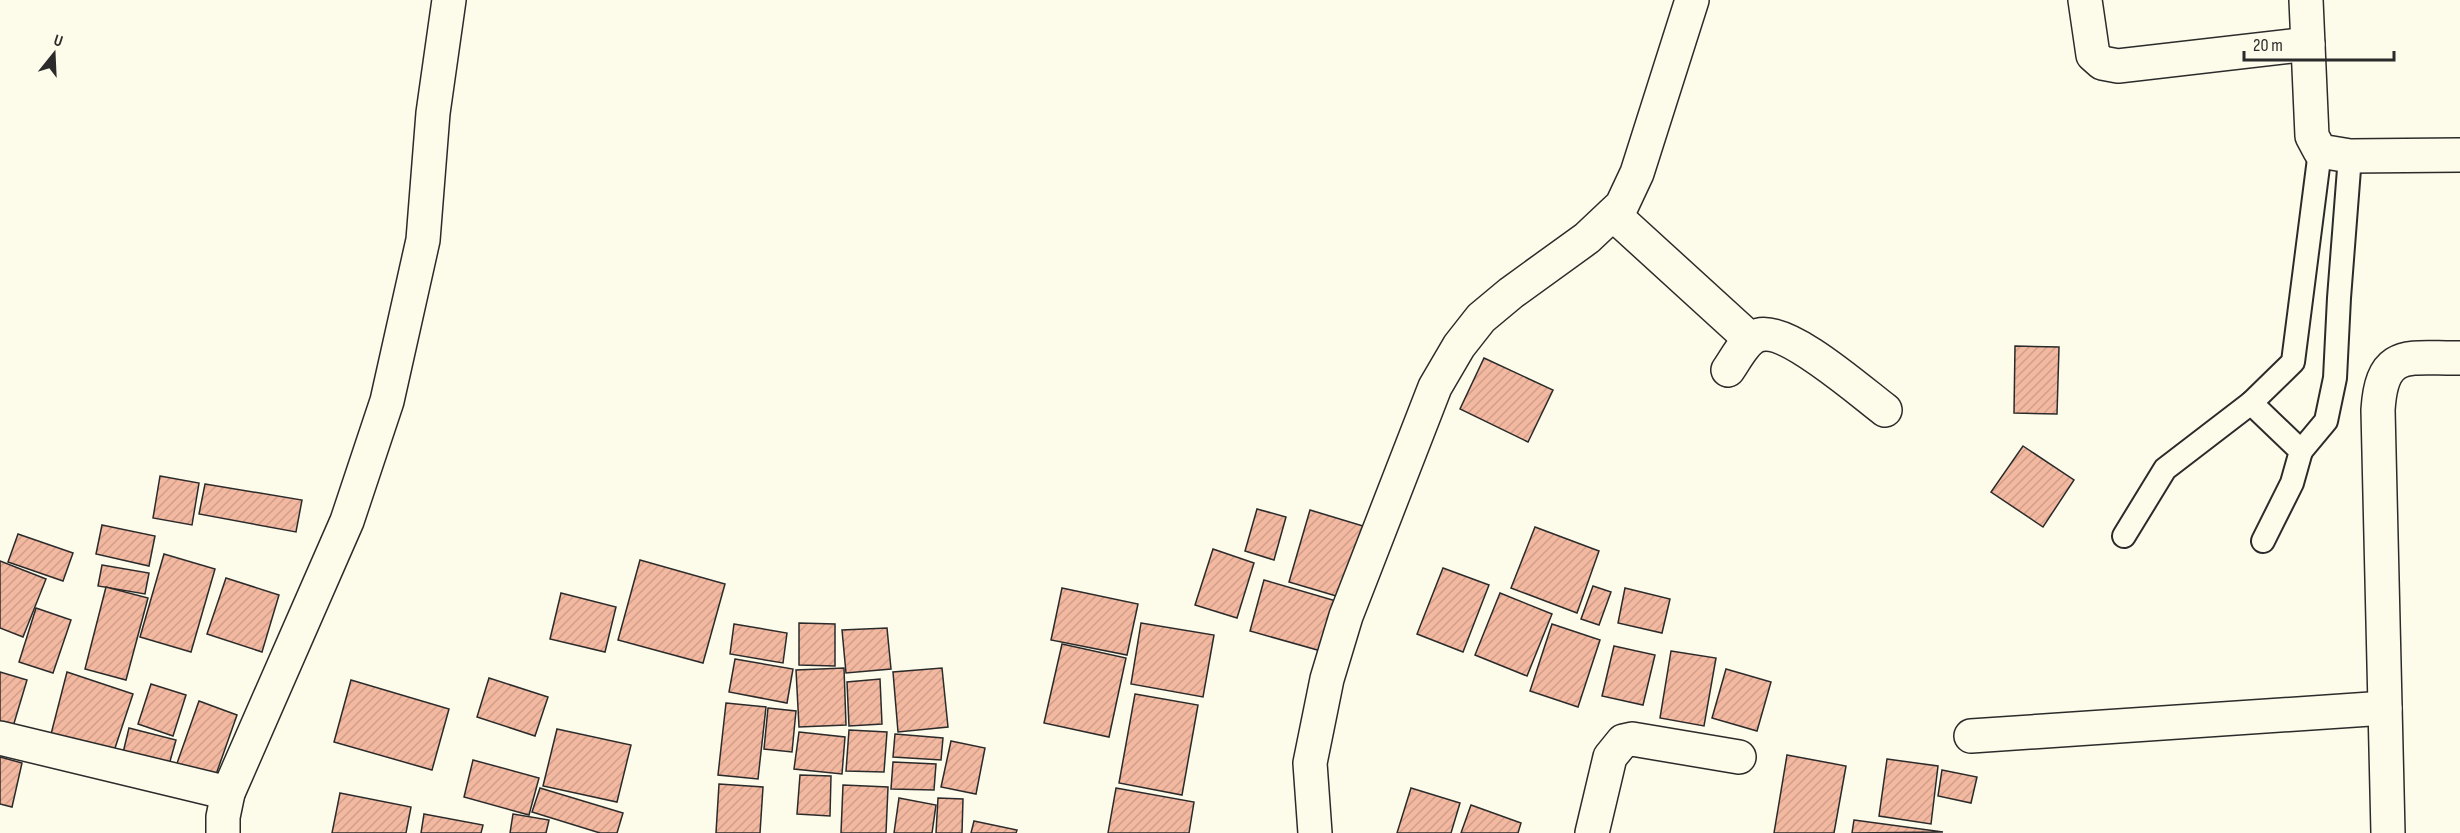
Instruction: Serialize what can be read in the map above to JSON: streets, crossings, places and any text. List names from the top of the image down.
{
  "scale_bar": "20 m",
  "north": "top"
}
